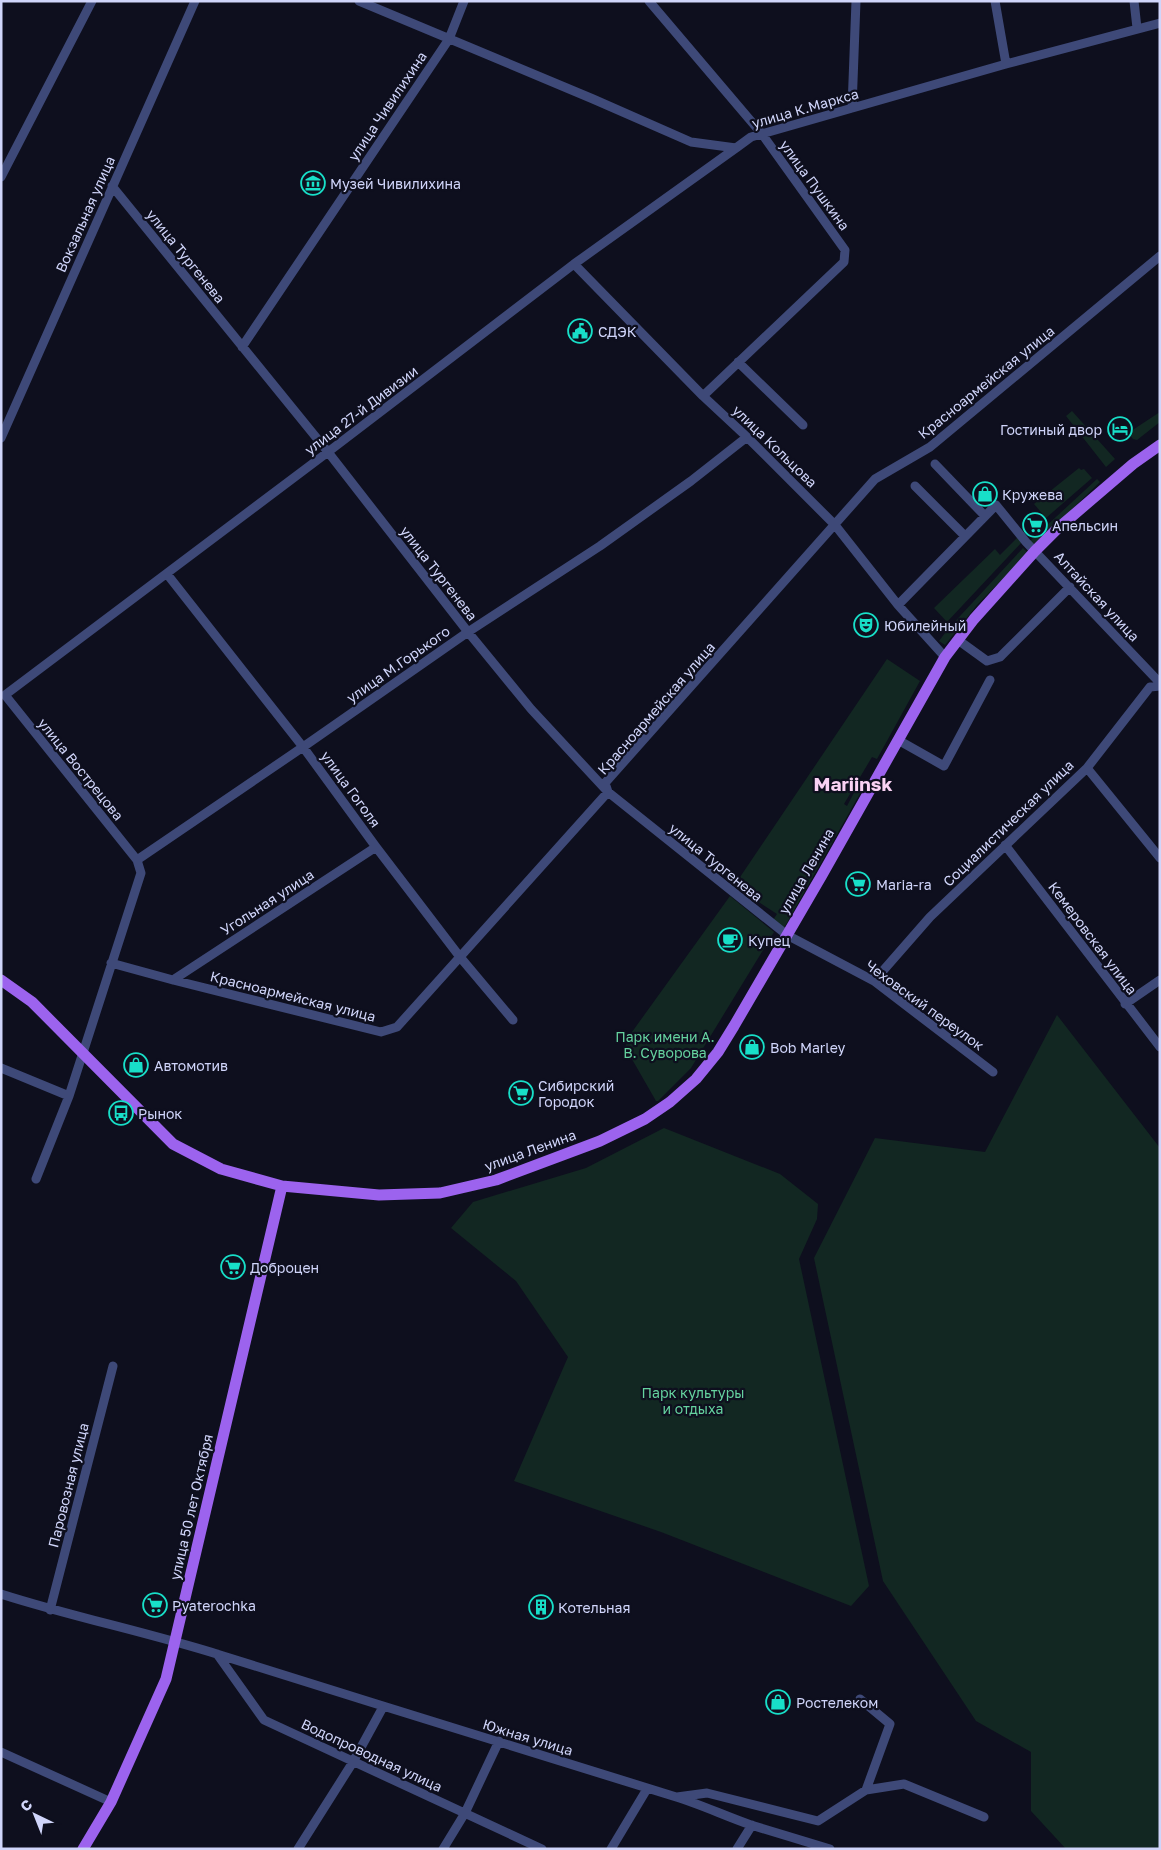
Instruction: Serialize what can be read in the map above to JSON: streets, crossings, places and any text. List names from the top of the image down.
{
  "streets": {
    "main road": ["улица Ленина", "улица 50 лет Октября"],
    "street": [
      "улица Чивилихина",
      "улица К.Маркса",
      "улица Пушкина",
      "Вокзальная улица",
      "улица Тургенева",
      "Красноармейская улица",
      "улица 27-й Дивизии",
      "улица Кольцова",
      "Алтайская улица",
      "улица М.Горького",
      "улица Вострецова",
      "улица Гоголя",
      "Социалистическая улица",
      "Угольная улица",
      "Кемеровская улица",
      "Чеховский переулок",
      "Паровозная улица",
      "Южная улица",
      "Водопроводная улица"
    ]
  },
  "crossings": [
    ["улица Чивилихина", "улица Тургенева"],
    ["улица К.Маркса", "улица Пушкина"],
    ["улица К.Маркса", "улица 27-й Дивизии"],
    ["улица Пушкина", "улица Кольцова"],
    ["Вокзальная улица", "улица Тургенева"],
    ["улица Тургенева", "Красноармейская улица"],
    ["улица Тургенева", "улица 27-й Дивизии"],
    ["улица Тургенева", "улица М.Горького"],
    ["улица Тургенева", "улица Ленина"],
    ["улица Тургенева", "Чеховский переулок"],
    ["Красноармейская улица", "улица Кольцова"],
    ["Красноармейская улица", "улица Гоголя"],
    ["Красноармейская улица", "Угольная улица"],
    ["улица 27-й Дивизии", "улица Кольцова"],
    ["улица 27-й Дивизии", "улица Вострецова"],
    ["улица 27-й Дивизии", "улица Гоголя"],
    ["улица Кольцова", "улица М.Горького"],
    ["улица Кольцова", "улица Ленина"],
    ["Алтайская улица", "Социалистическая улица"],
    ["Алтайская улица", "улица Ленина"],
    ["улица М.Горького", "улица Вострецова"],
    ["улица М.Горького", "улица Гоголя"],
    ["улица Гоголя", "Угольная улица"],
    ["Социалистическая улица", "Кемеровская улица"],
    ["Социалистическая улица", "Чеховский переулок"],
    ["улица Ленина", "Чеховский переулок"],
    ["улица Ленина", "улица 50 лет Октября"],
    ["улица 50 лет Октября", "Южная улица"],
    ["Южная улица", "Водопроводная улица"]
  ],
  "districts": ["Mariinsk"],
  "parks": ["Парк имени А. В. Суворова", "Парк культуры и отдыха"],
  "places": {
    "museum": ["Музей Чивилихина"],
    "public building": ["СДЭК"],
    "hotel": ["Гостиный двор"],
    "shop": [
      "Кружева",
      "Bob Marley",
      "Автомотив",
      "Ростелеком"
    ],
    "supermarket": [
      "Апельсин",
      "Maria-ra",
      "Сибирский Городок",
      "Доброцен",
      "Pyaterochka"
    ],
    "theatre": ["Юбилейный"],
    "cafe": ["Купец"],
    "bus stop": ["Рынок"],
    "building": ["Котельная"]
  },
  "north": "top left"
}
